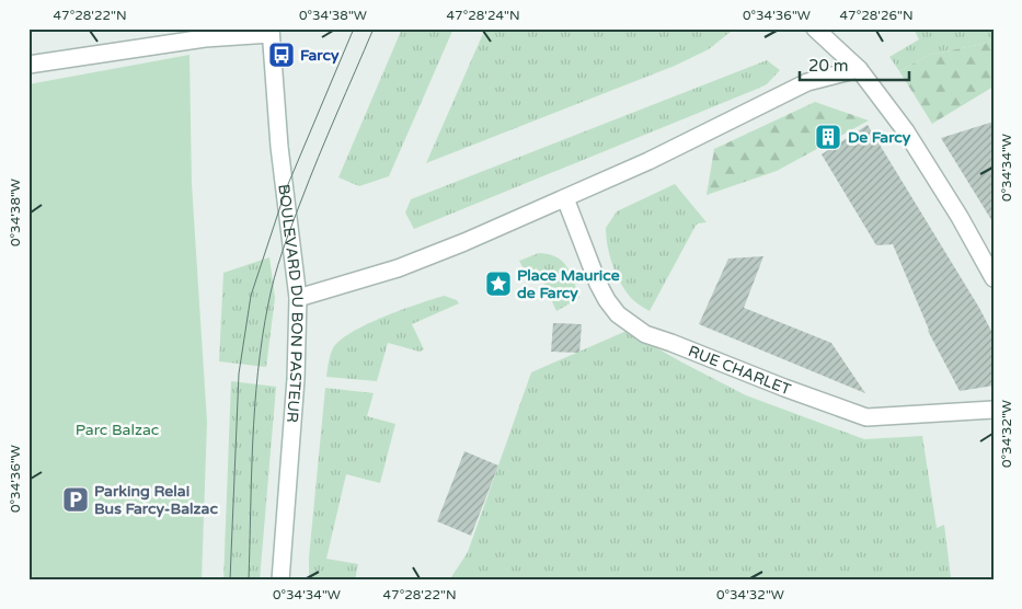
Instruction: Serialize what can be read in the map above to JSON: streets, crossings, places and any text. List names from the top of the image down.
{
  "streets": {
    "street": ["BOULEVARD DU BON PASTEUR", "RUE CHARLET"]
  },
  "parks": ["Parc Balzac"],
  "places": {
    "bus stop": ["Farcy"],
    "building": ["De Farcy"],
    "place": ["Place Maurice de Farcy"],
    "parking": ["Parking Relai Bus Farcy-Balzac"]
  },
  "scale_bar": "20 m",
  "coordinates": [
    "47°28'22\"N",
    "0°34'38\"W",
    "47°28'24\"N",
    "0°34'36\"W",
    "47°28'26\"N",
    "0°34'34\"W",
    "0°34'32\"W"
  ]
}
